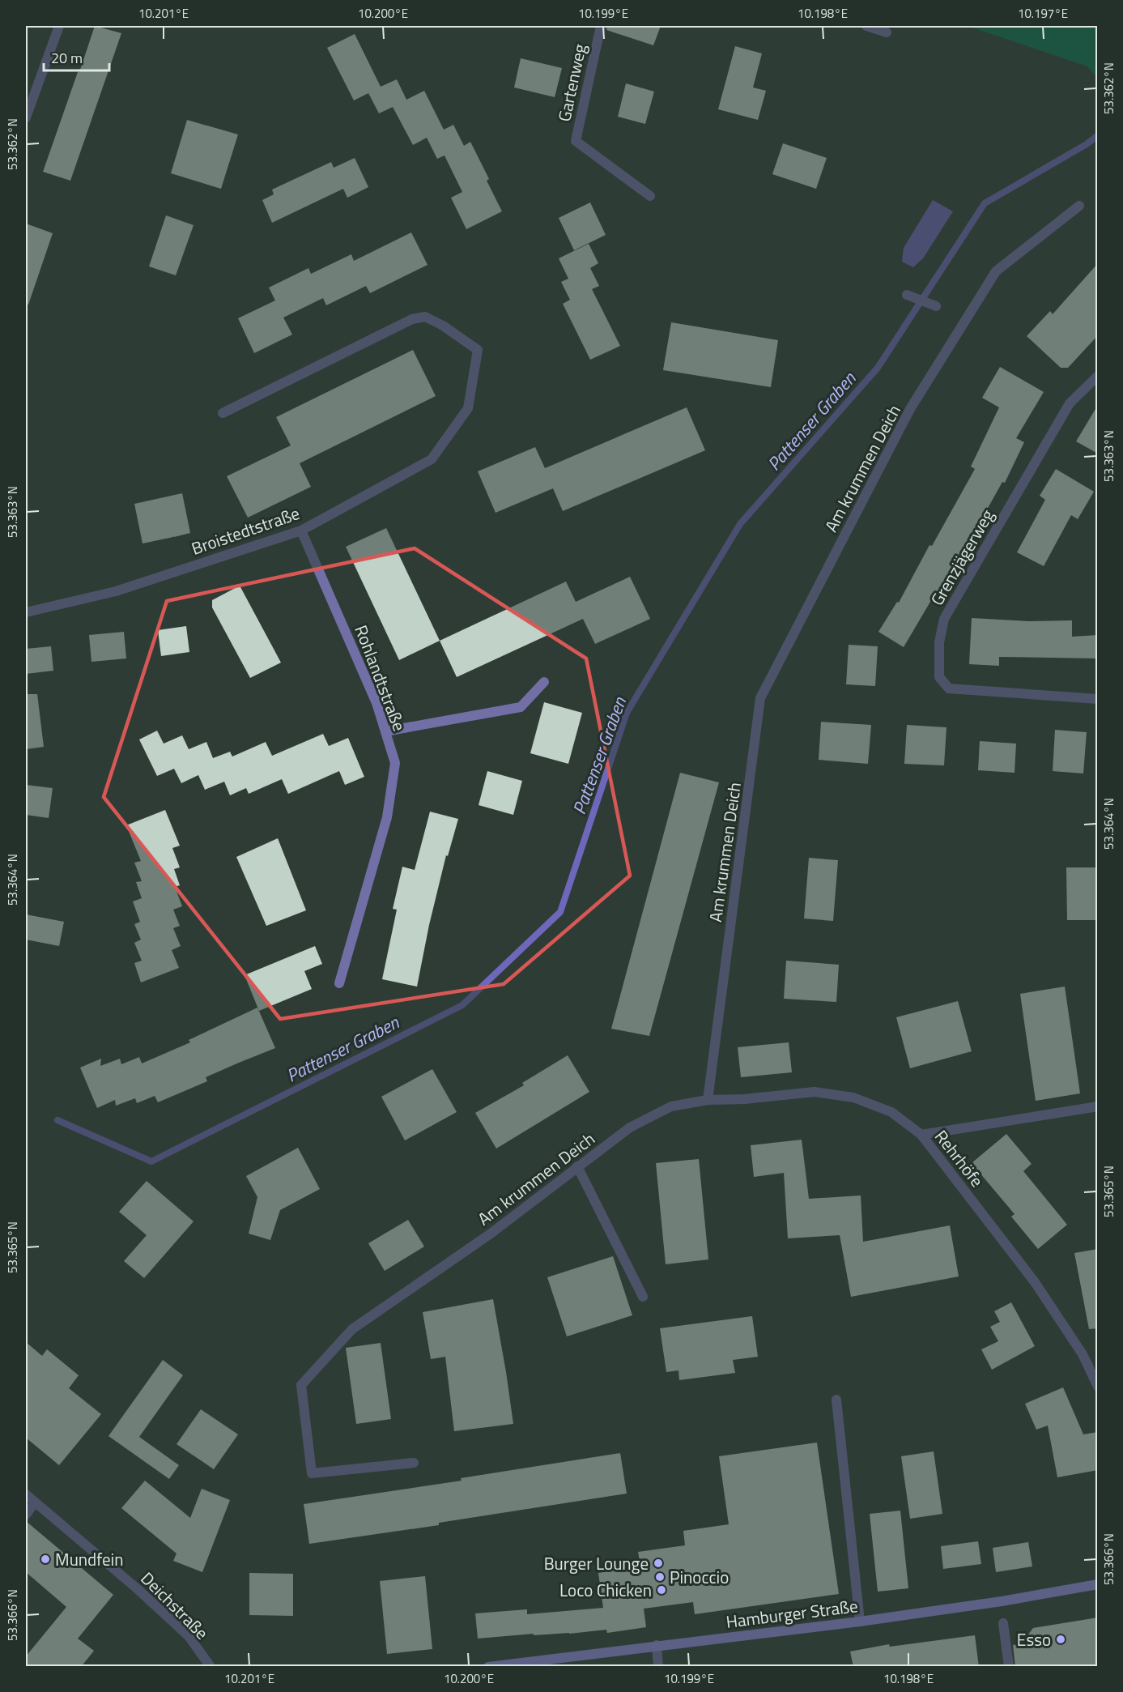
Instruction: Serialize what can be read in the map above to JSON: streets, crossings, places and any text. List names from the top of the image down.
{
  "streets": {
    "main road": ["Hamburger Straße"],
    "street": [
      "Gartenweg",
      "Am krummen Deich",
      "Broistedtstraße",
      "Grenzjägerweg",
      "Rohlandtstraße",
      "Rehrhöfe",
      "Deichstraße"
    ]
  },
  "crossings": [
    ["Am krummen Deich", "Rehrhöfe"],
    ["Broistedtstraße", "Rohlandtstraße"]
  ],
  "water": ["Pattenser Graben"],
  "places": [
    "Mundfein",
    "Burger Lounge",
    "Pinoccio",
    "Loco Chicken",
    "Esso"
  ],
  "scale_bar": "20 m",
  "coordinates": [
    "10.201°E",
    "10.200°E",
    "10.199°E",
    "10.198°E",
    "10.197°E",
    "53.362°N",
    "53.363°N",
    "53.364°N",
    "53.365°N",
    "53.366°N"
  ]
}
